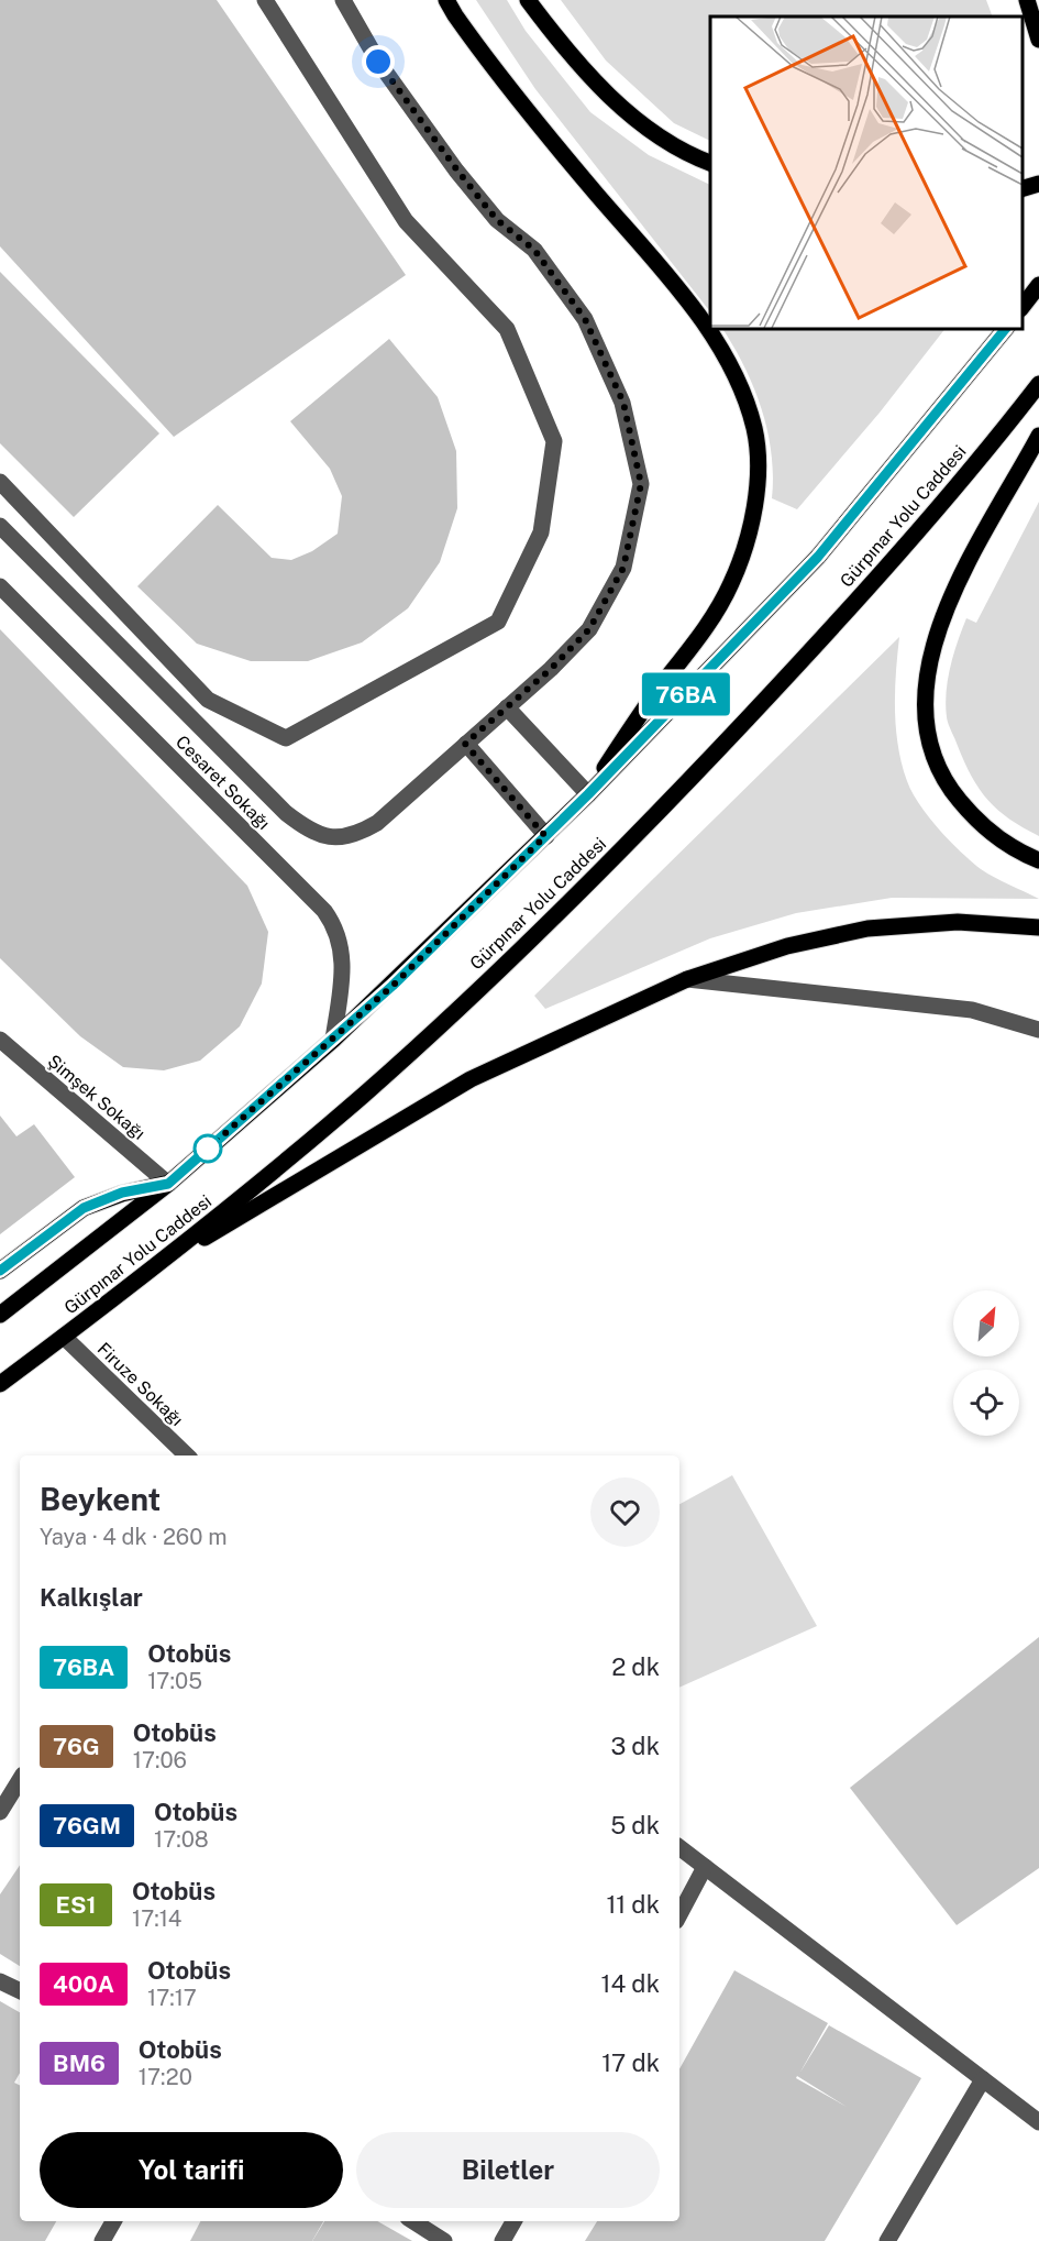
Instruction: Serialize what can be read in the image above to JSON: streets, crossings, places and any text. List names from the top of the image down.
{
  "streets": {
    "main road": ["Gürpınar Yolu Caddesi"],
    "street": ["Cesaret Sokağı", "Şimşek Sokağı", "Firuze Sokağı"]
  },
  "crossings": [
    ["Gürpınar Yolu Caddesi", "Cesaret Sokağı"],
    ["Gürpınar Yolu Caddesi", "Şimşek Sokağı"],
    ["Gürpınar Yolu Caddesi", "Firuze Sokağı"]
  ],
  "lines": ["bus line 76BA"],
  "north": "top right",
  "page": {
    "on_map": "76BA",
    "heading": [
      ["Beykent", "Yaya · 4 dk · 260 m"],
      "Kalkışlar"
    ],
    "list": [
      {
        "mark": "76BA",
        "name": "Otobüs",
        "note": "17:05",
        "value": "2 dk"
      },
      {
        "mark": "76G",
        "name": "Otobüs",
        "note": "17:06",
        "value": "3 dk"
      },
      {
        "mark": "76GM",
        "name": "Otobüs",
        "note": "17:08",
        "value": "5 dk"
      },
      {
        "mark": "ES1",
        "name": "Otobüs",
        "note": "17:14",
        "value": "11 dk"
      },
      {
        "mark": "400A",
        "name": "Otobüs",
        "note": "17:17",
        "value": "14 dk"
      },
      {
        "mark": "BM6",
        "name": "Otobüs",
        "note": "17:20",
        "value": "17 dk"
      }
    ],
    "buttons": ["Yol tarifi", "Biletler"]
  }
}
